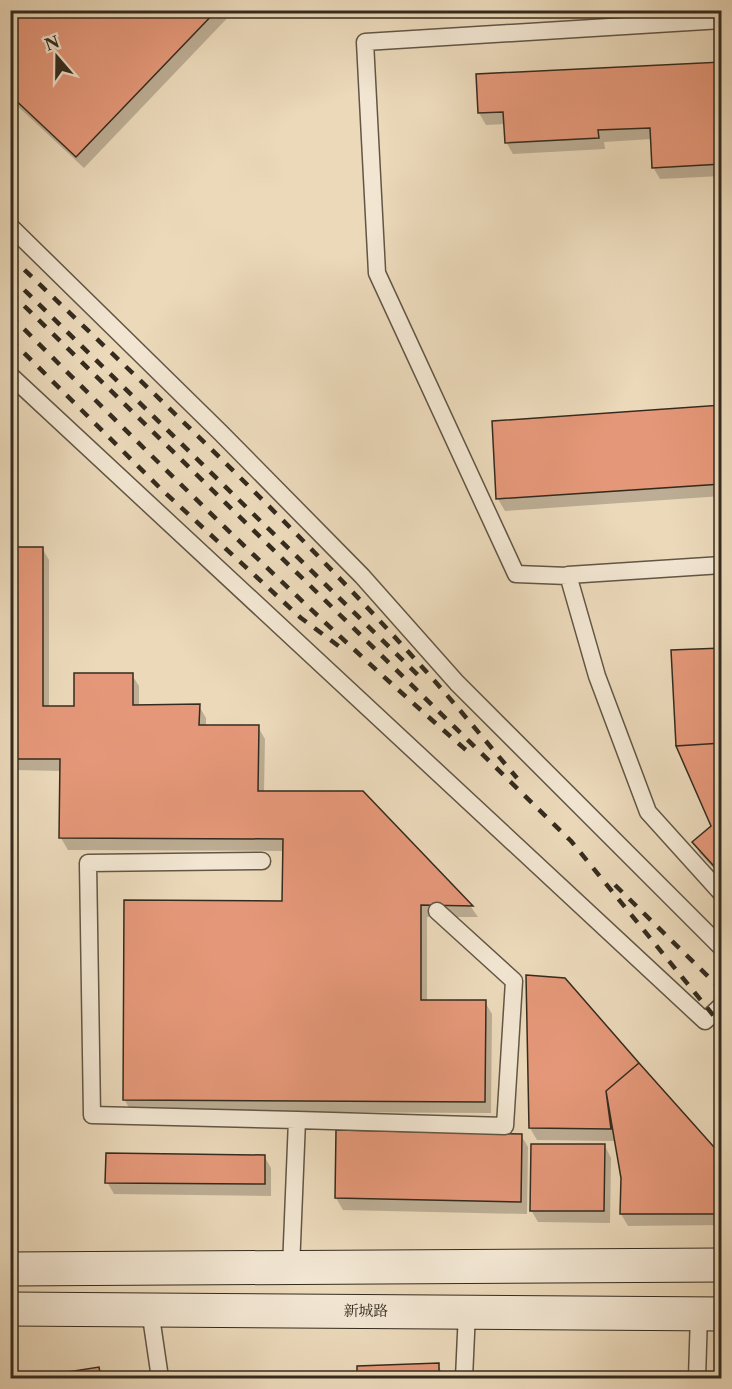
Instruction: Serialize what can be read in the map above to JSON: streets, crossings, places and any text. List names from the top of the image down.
{
  "streets": {
    "main road": ["新城路"]
  },
  "north": "top"
}
